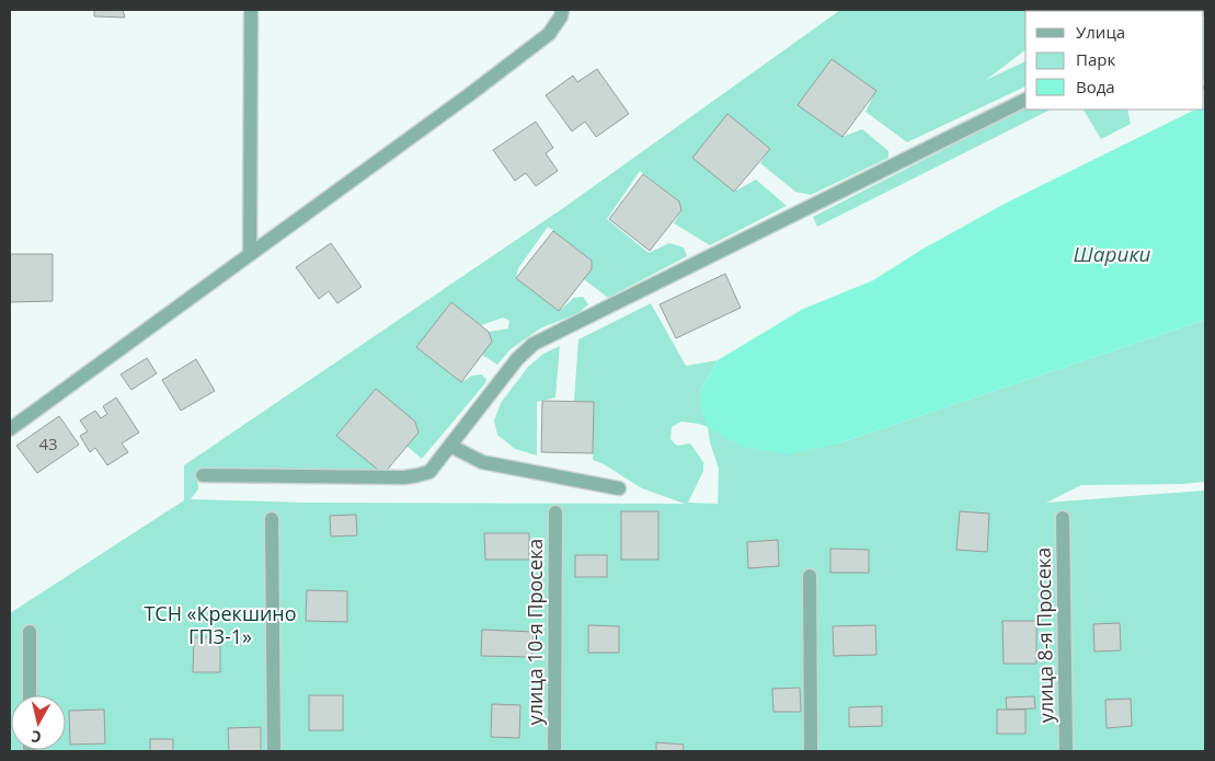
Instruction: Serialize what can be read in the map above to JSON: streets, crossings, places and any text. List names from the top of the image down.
{
  "streets": {
    "street": ["улица 10-я Просека", "улица 8-я Просека"]
  },
  "water": ["Шарики"],
  "parks": ["ТСН «Крекшино ГПЗ-1»"],
  "house_numbers": ["43"],
  "legend": ["Улица", "Парк", "Вода"],
  "north": "bottom"
}
